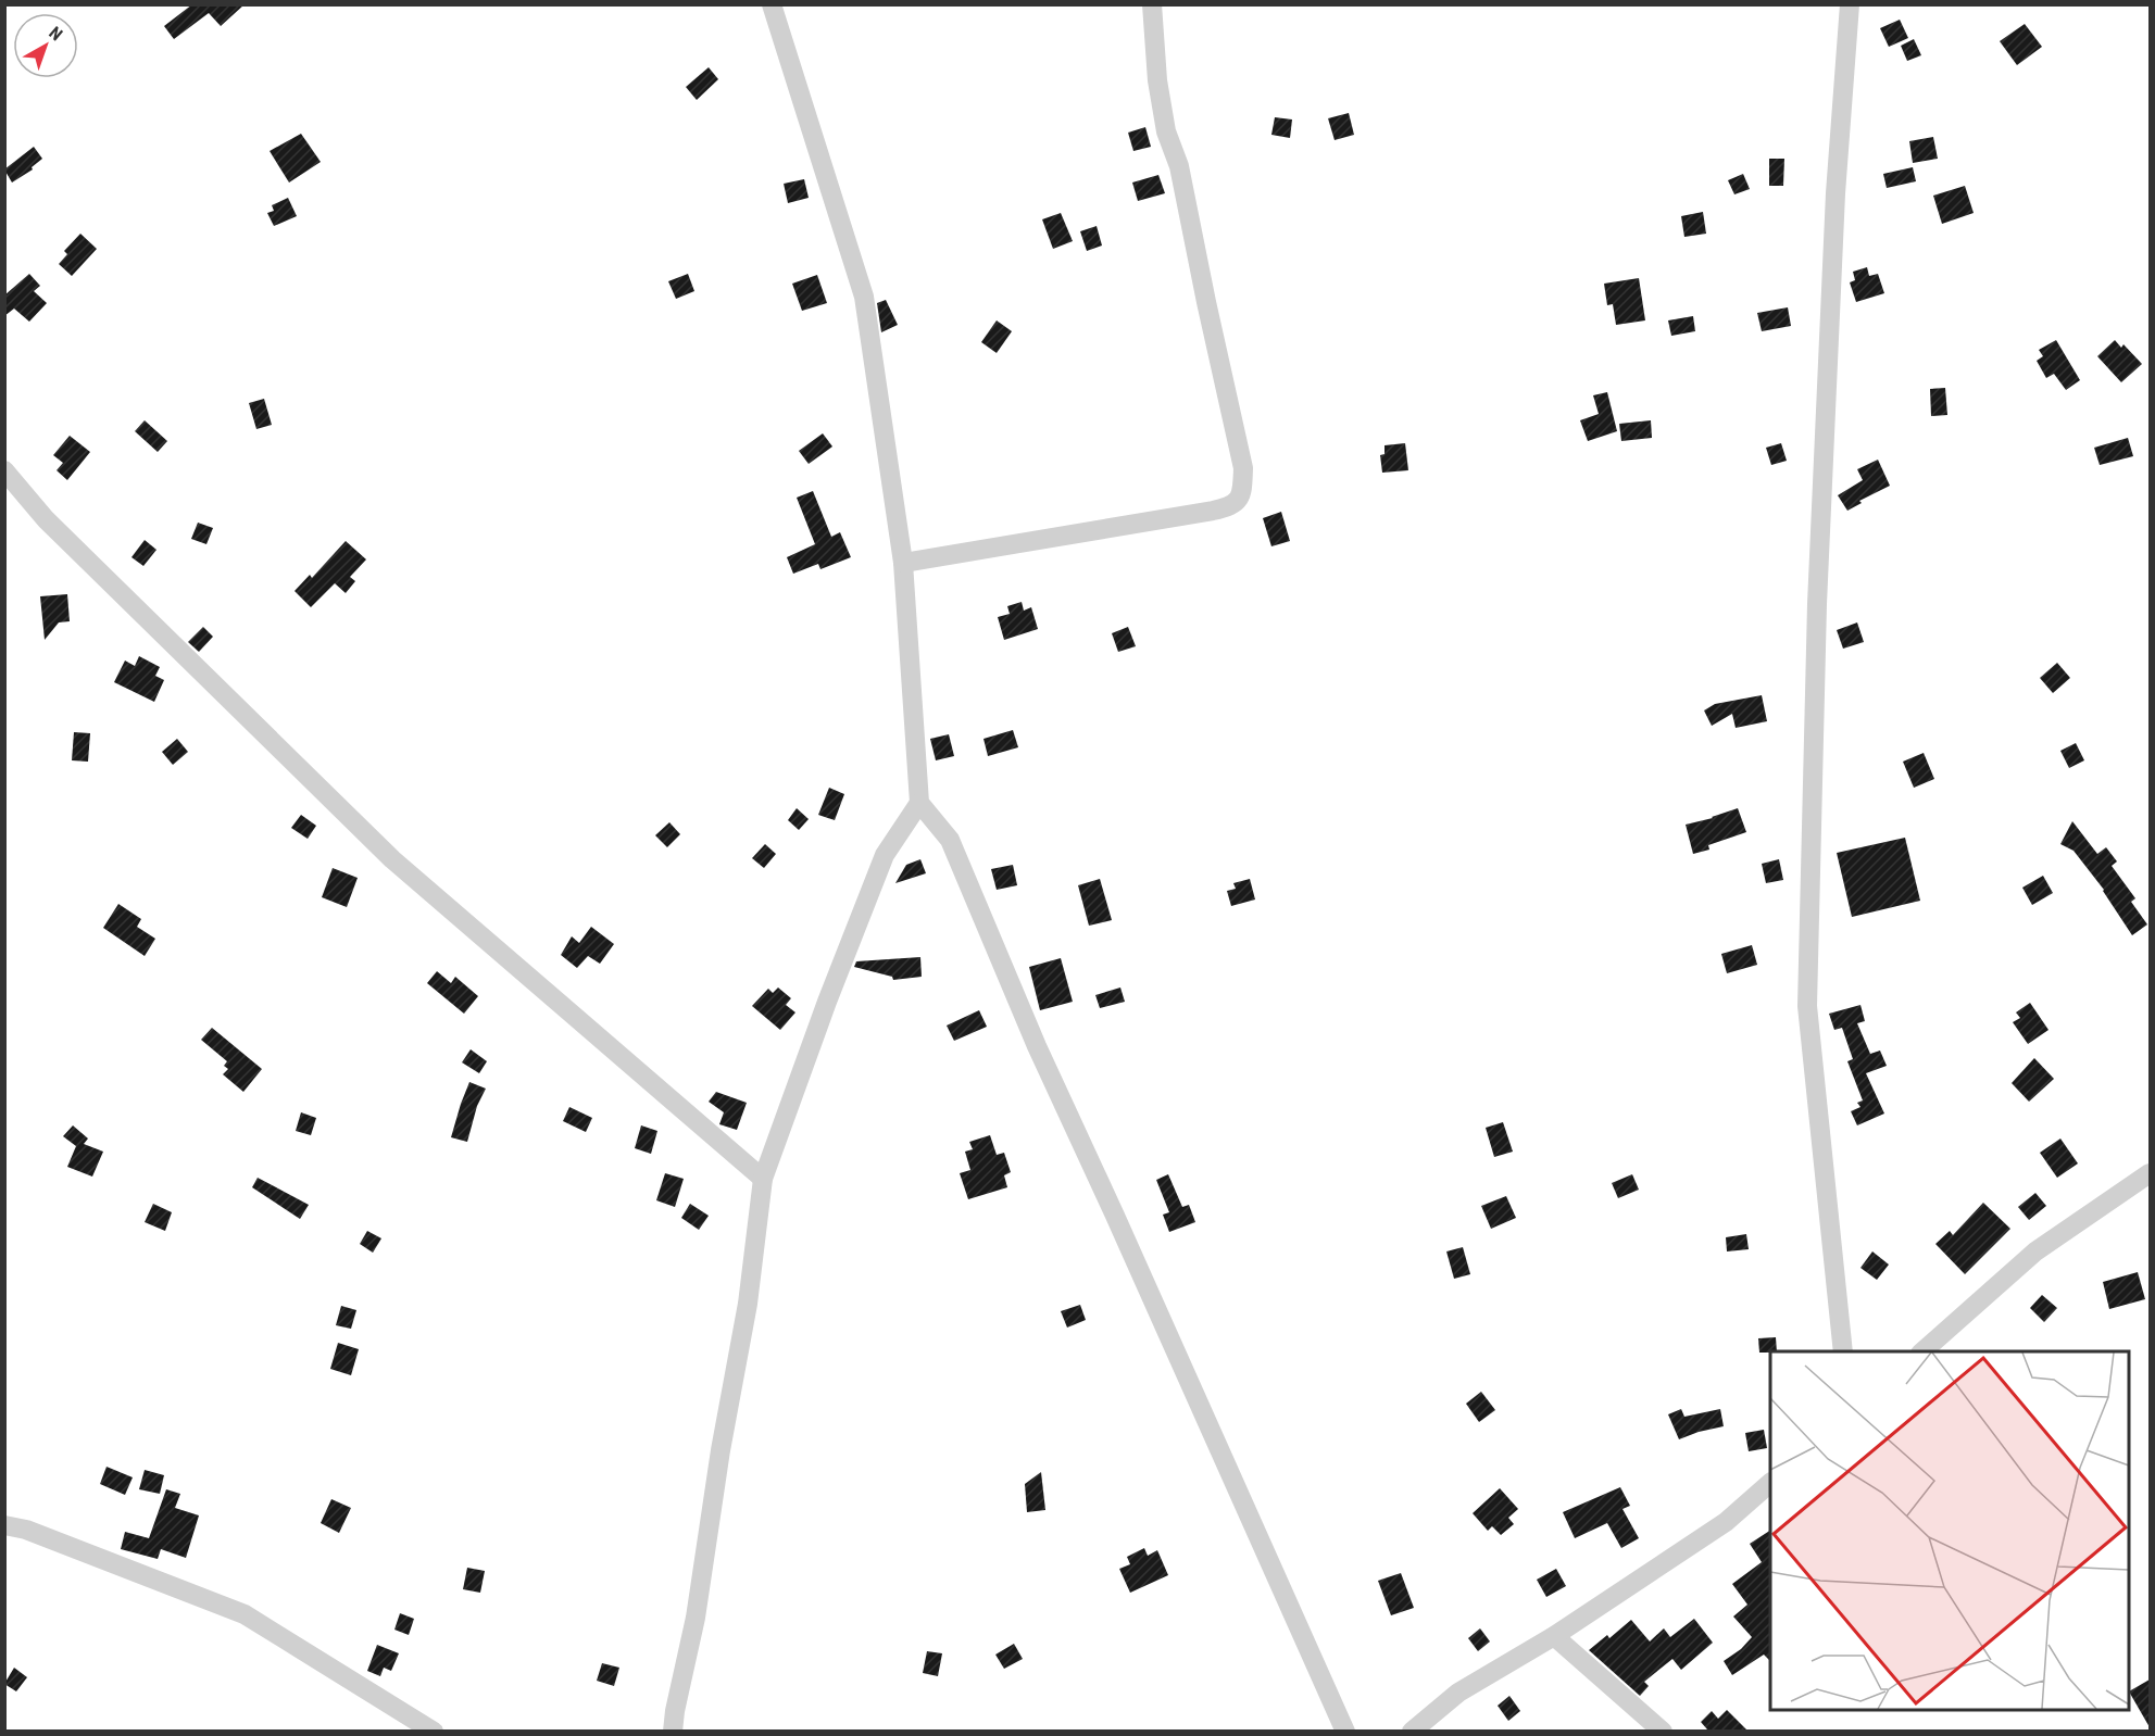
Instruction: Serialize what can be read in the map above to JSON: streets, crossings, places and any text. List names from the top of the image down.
{
  "north": "top right"
}
